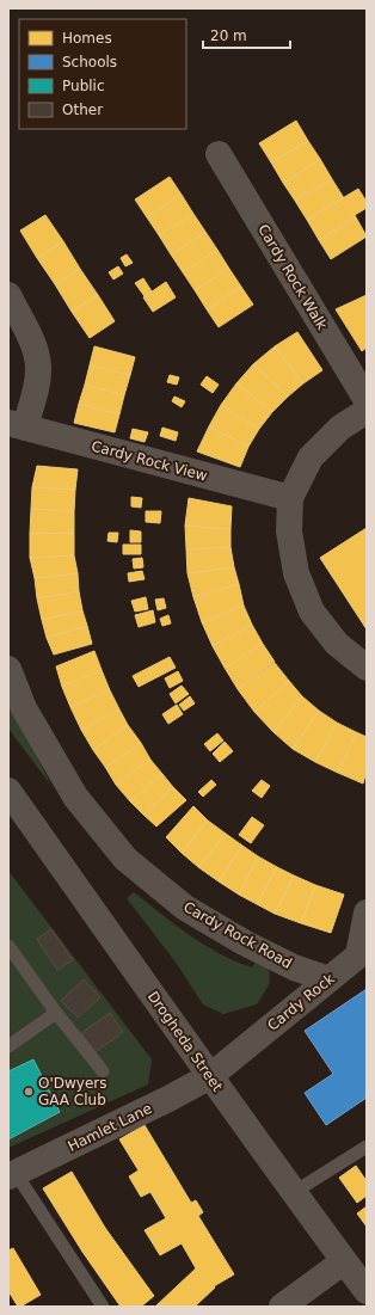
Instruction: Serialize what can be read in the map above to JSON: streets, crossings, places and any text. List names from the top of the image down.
{
  "streets": {
    "street": [
      "Cardy Rock Walk",
      "Cardy Rock View",
      "Cardy Rock Road",
      "Cardy Rock",
      "Drogheda Street",
      "Hamlet Lane"
    ]
  },
  "crossings": [
    ["Cardy Rock Road", "Cardy Rock"],
    ["Cardy Rock", "Drogheda Street"],
    ["Cardy Rock", "Hamlet Lane"],
    ["Drogheda Street", "Hamlet Lane"]
  ],
  "places": ["O'Dwyers GAA Club"],
  "legend": [
    "Homes",
    "Schools",
    "Public",
    "Other"
  ],
  "scale_bar": "20 m"
}
